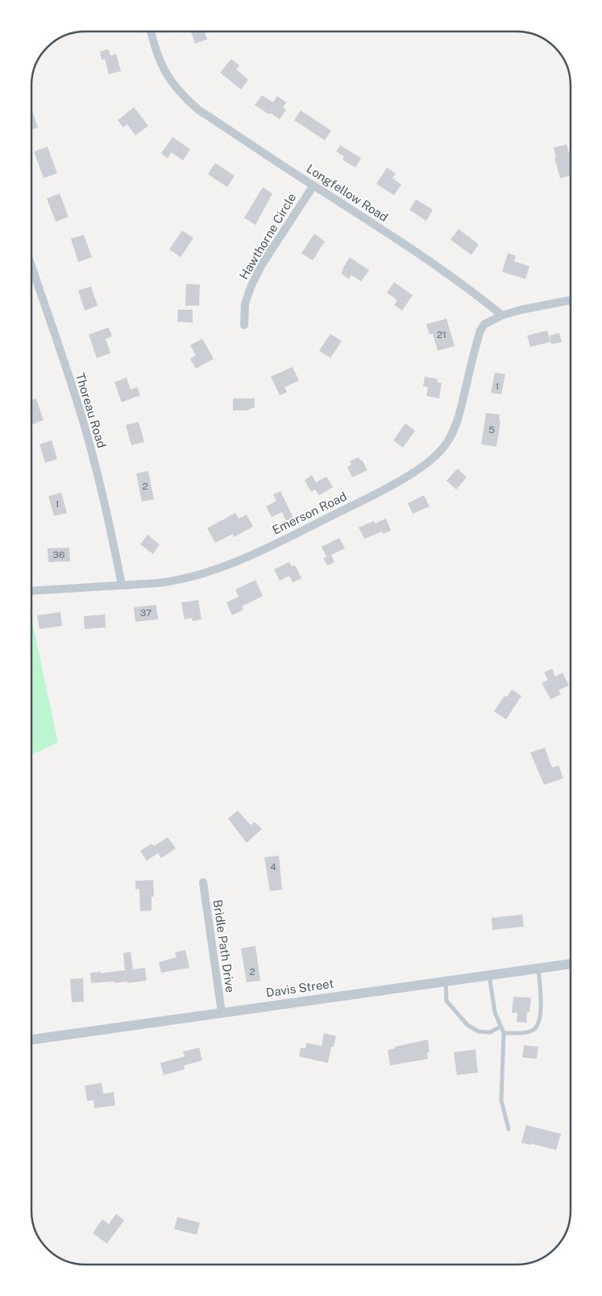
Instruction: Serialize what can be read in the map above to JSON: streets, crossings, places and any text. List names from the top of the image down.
{
  "streets": {
    "street": [
      "Longfellow Road",
      "Hawthorne Circle",
      "Thoreau Road",
      "Emerson Road",
      "Bridle Path Drive",
      "Davis Street"
    ]
  },
  "crossings": [
    ["Longfellow Road", "Hawthorne Circle"],
    ["Longfellow Road", "Emerson Road"],
    ["Thoreau Road", "Emerson Road"],
    ["Bridle Path Drive", "Davis Street"]
  ],
  "house_numbers": [
    "21",
    "1",
    "5",
    "2",
    "1",
    "36",
    "37",
    "4",
    "2"
  ]
}
